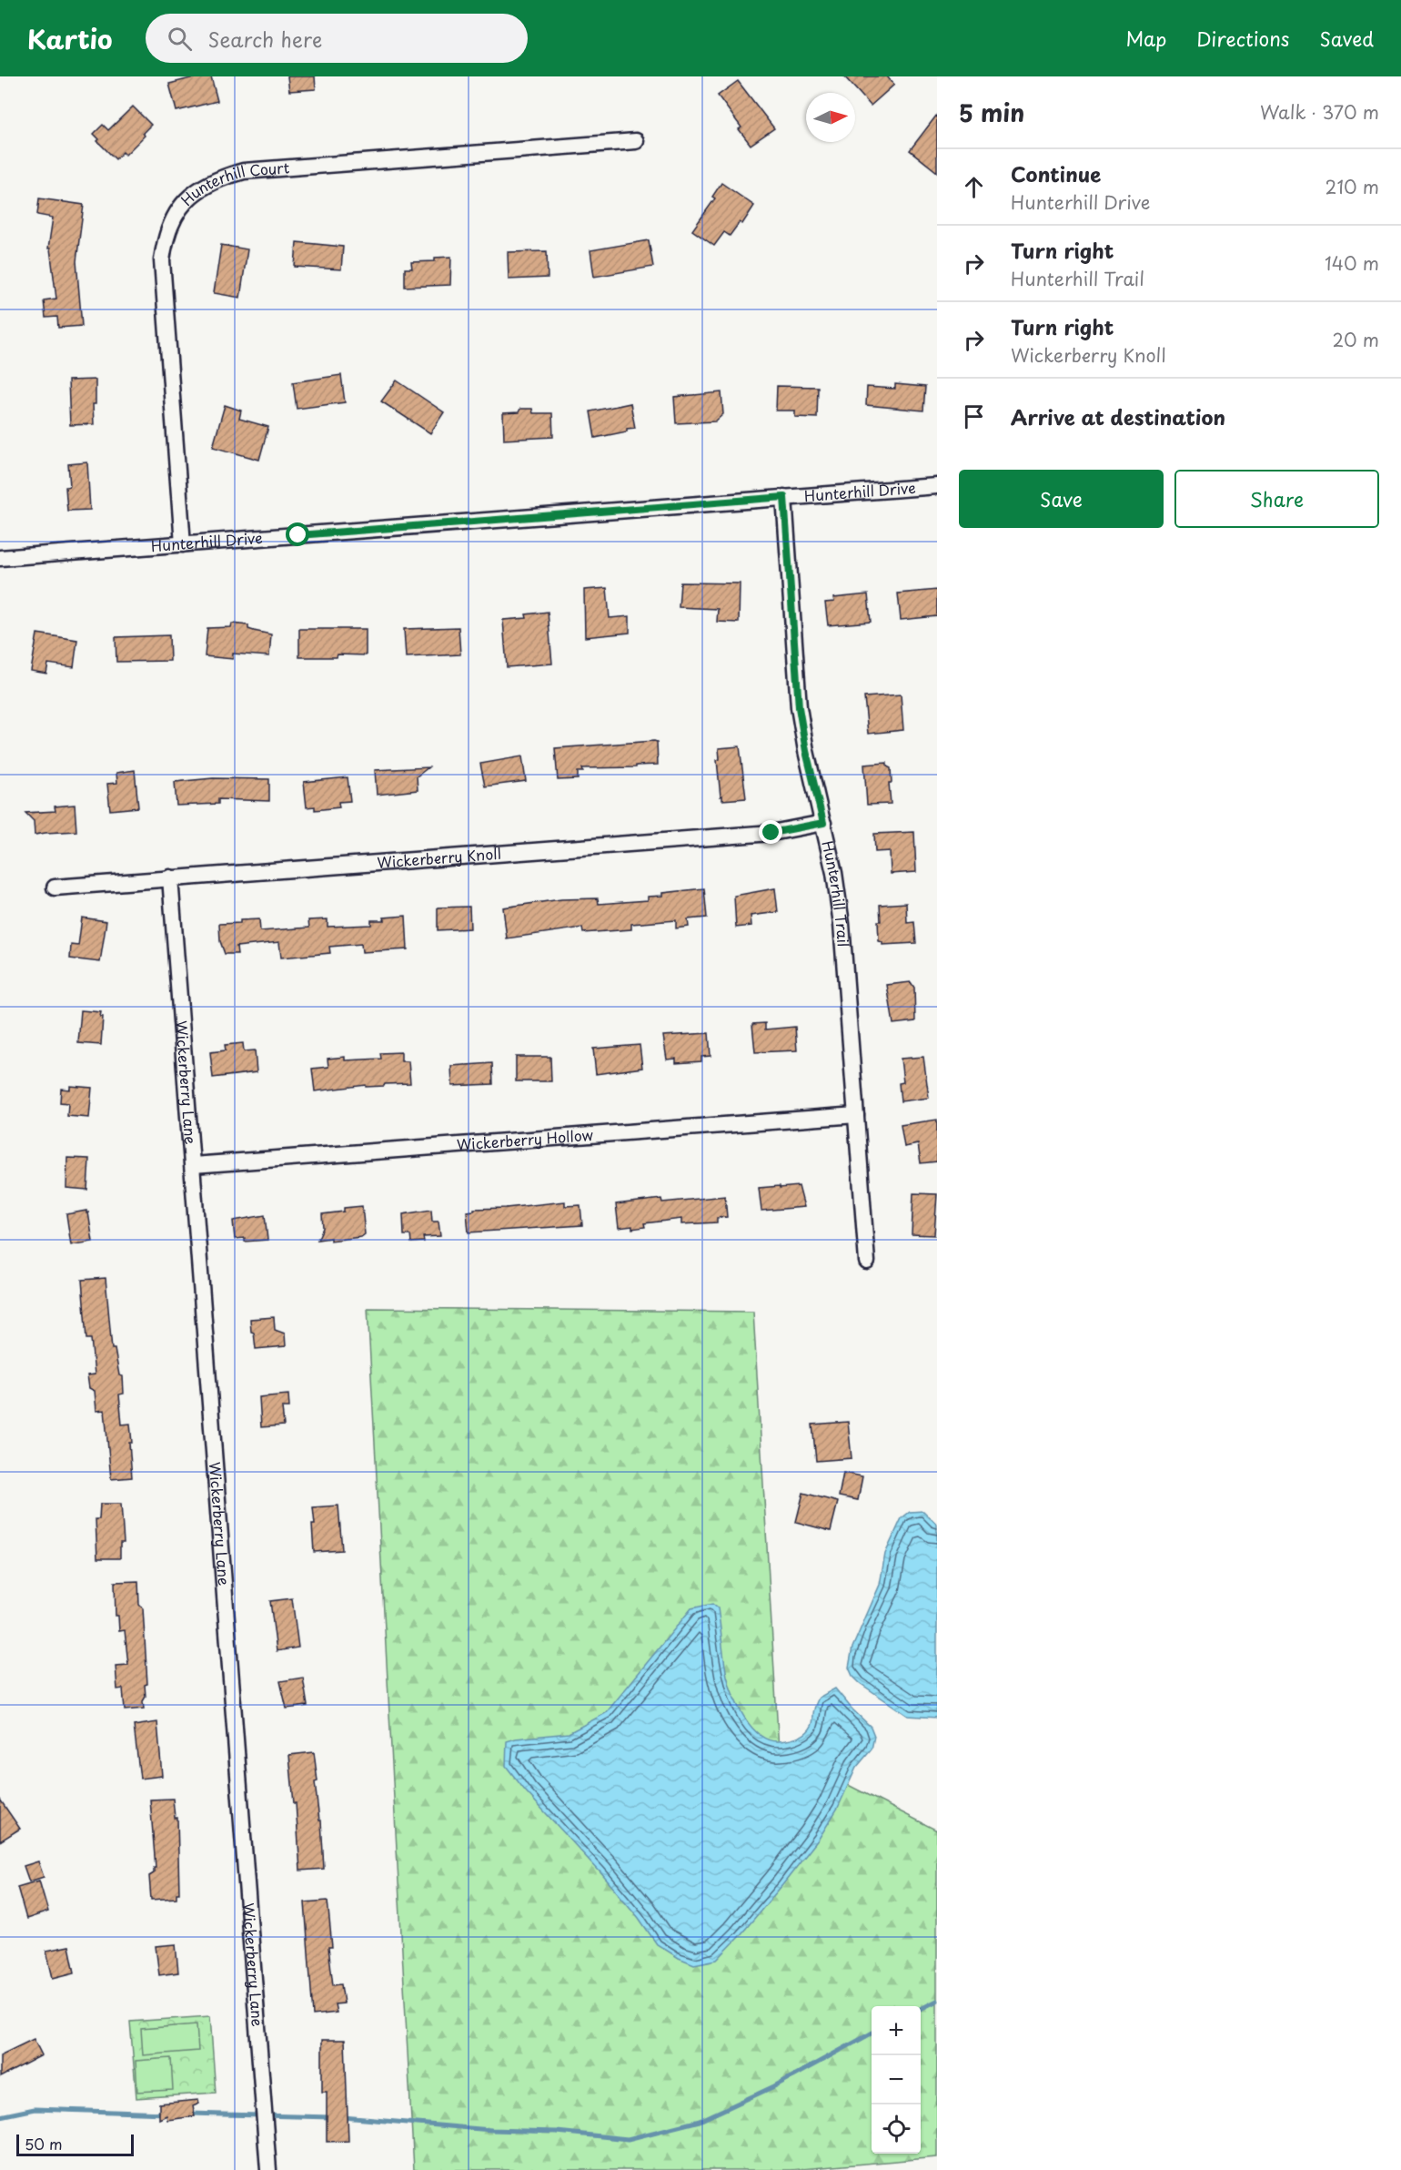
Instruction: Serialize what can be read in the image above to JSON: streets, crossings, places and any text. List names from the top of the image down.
{
  "streets": {
    "street": [
      "Hunterhill Court",
      "Hunterhill Drive",
      "Wickerberry Knoll",
      "Hunterhill Trail",
      "Wickerberry Lane",
      "Wickerberry Hollow"
    ]
  },
  "crossings": [
    ["Hunterhill Court", "Hunterhill Drive"],
    ["Hunterhill Drive", "Hunterhill Trail"],
    ["Wickerberry Knoll", "Hunterhill Trail"],
    ["Wickerberry Knoll", "Wickerberry Lane"],
    ["Hunterhill Trail", "Wickerberry Hollow"],
    ["Wickerberry Lane", "Wickerberry Hollow"]
  ],
  "scale_bar": "50 m",
  "north": "right",
  "page": {
    "header": "Kartio",
    "search": "Search here",
    "nav": ["Map", "Directions", "Saved"],
    "heading": ["5 min", "Walk · 370 m"],
    "list": [
      ["Continue", "Hunterhill Drive", "210 m"],
      ["Turn right", "Hunterhill Trail", "140 m"],
      ["Turn right", "Wickerberry Knoll", "20 m"],
      "Arrive at destination"
    ],
    "buttons": ["Save", "Share"],
    "map_buttons": ["+", "−"],
    "scale": "50 m"
  }
}
